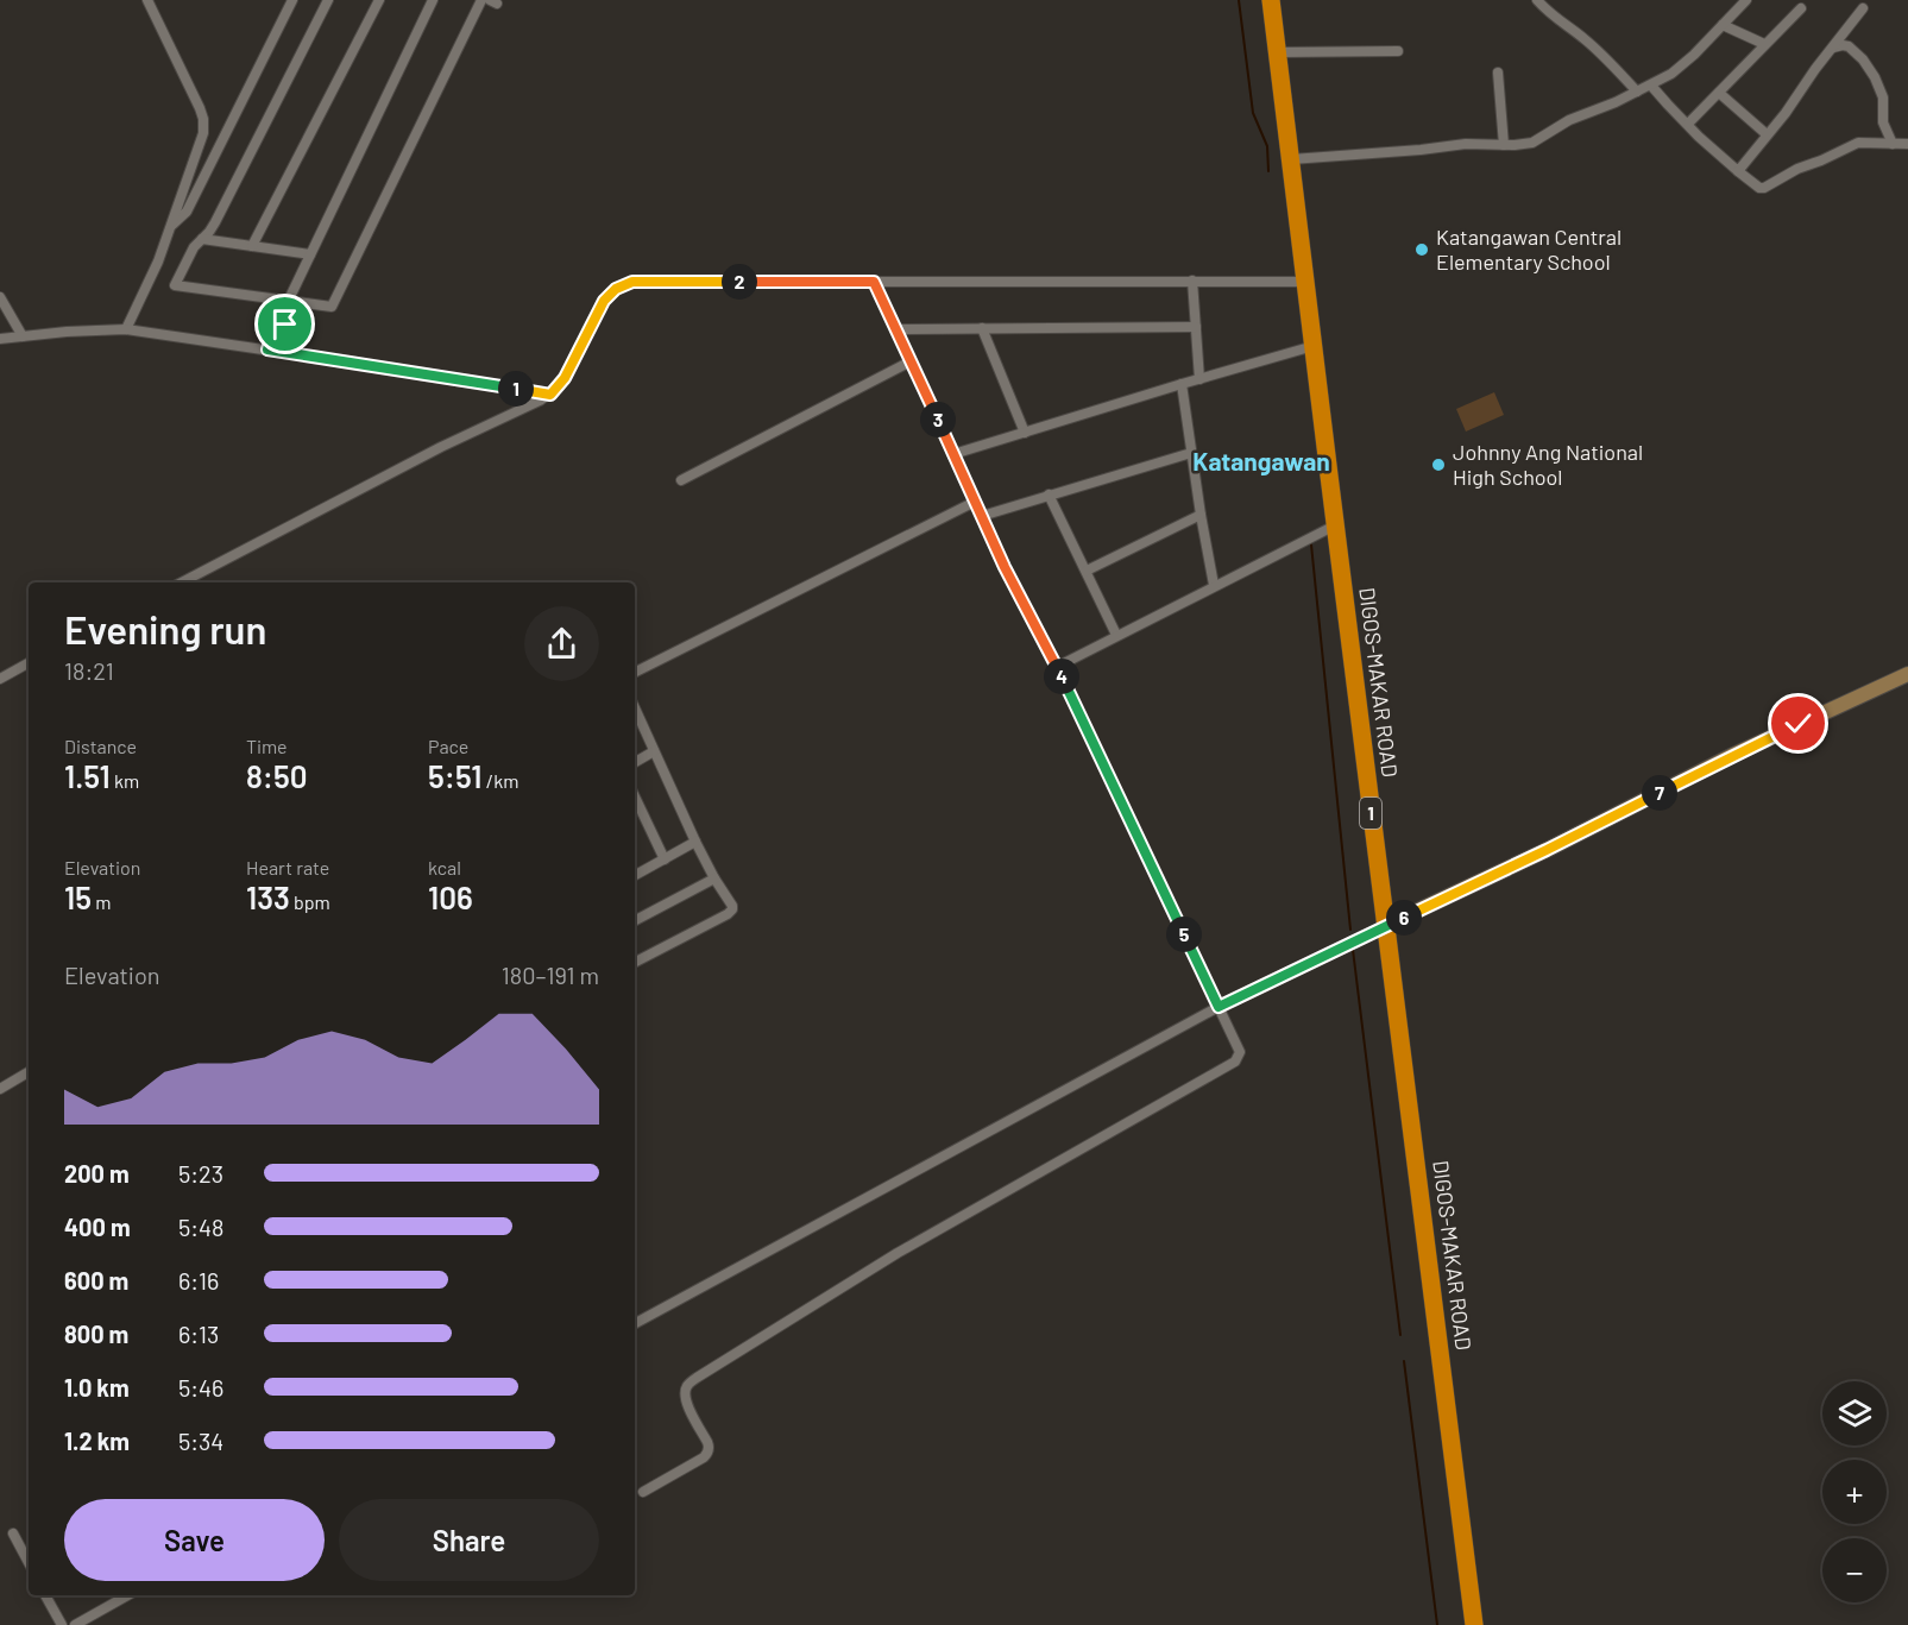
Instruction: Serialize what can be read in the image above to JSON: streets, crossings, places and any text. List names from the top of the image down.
{
  "streets": {
    "highway": ["DIGOS-MAKAR ROAD", "1"]
  },
  "districts": ["Katangawan"],
  "places": ["Katangawan Central Elementary School", "Johnny Ang National High School"],
  "page": {
    "pins": [
      "2",
      "1",
      "3",
      "4",
      "7",
      "6",
      "5"
    ],
    "heading": ["Evening run", "18:21"],
    "stats": [
      ["Distance", "1.51 km"],
      ["Time", "8:50"],
      ["Pace", "5:51 /km"],
      ["Elevation", "15 m"],
      ["Heart rate", "133 bpm"],
      ["kcal", "106"]
    ],
    "chart": ["Elevation", "180–191 m"],
    "list": [
      {
        "name": "200 m",
        "note": "5:23"
      },
      {
        "name": "400 m",
        "note": "5:48"
      },
      {
        "name": "600 m",
        "note": "6:16"
      },
      {
        "name": "800 m",
        "note": "6:13"
      },
      {
        "name": "1.0 km",
        "note": "5:46"
      },
      {
        "name": "1.2 km",
        "note": "5:34"
      }
    ],
    "map_buttons": ["+", "−"],
    "buttons": ["Save", "Share"]
  }
}
